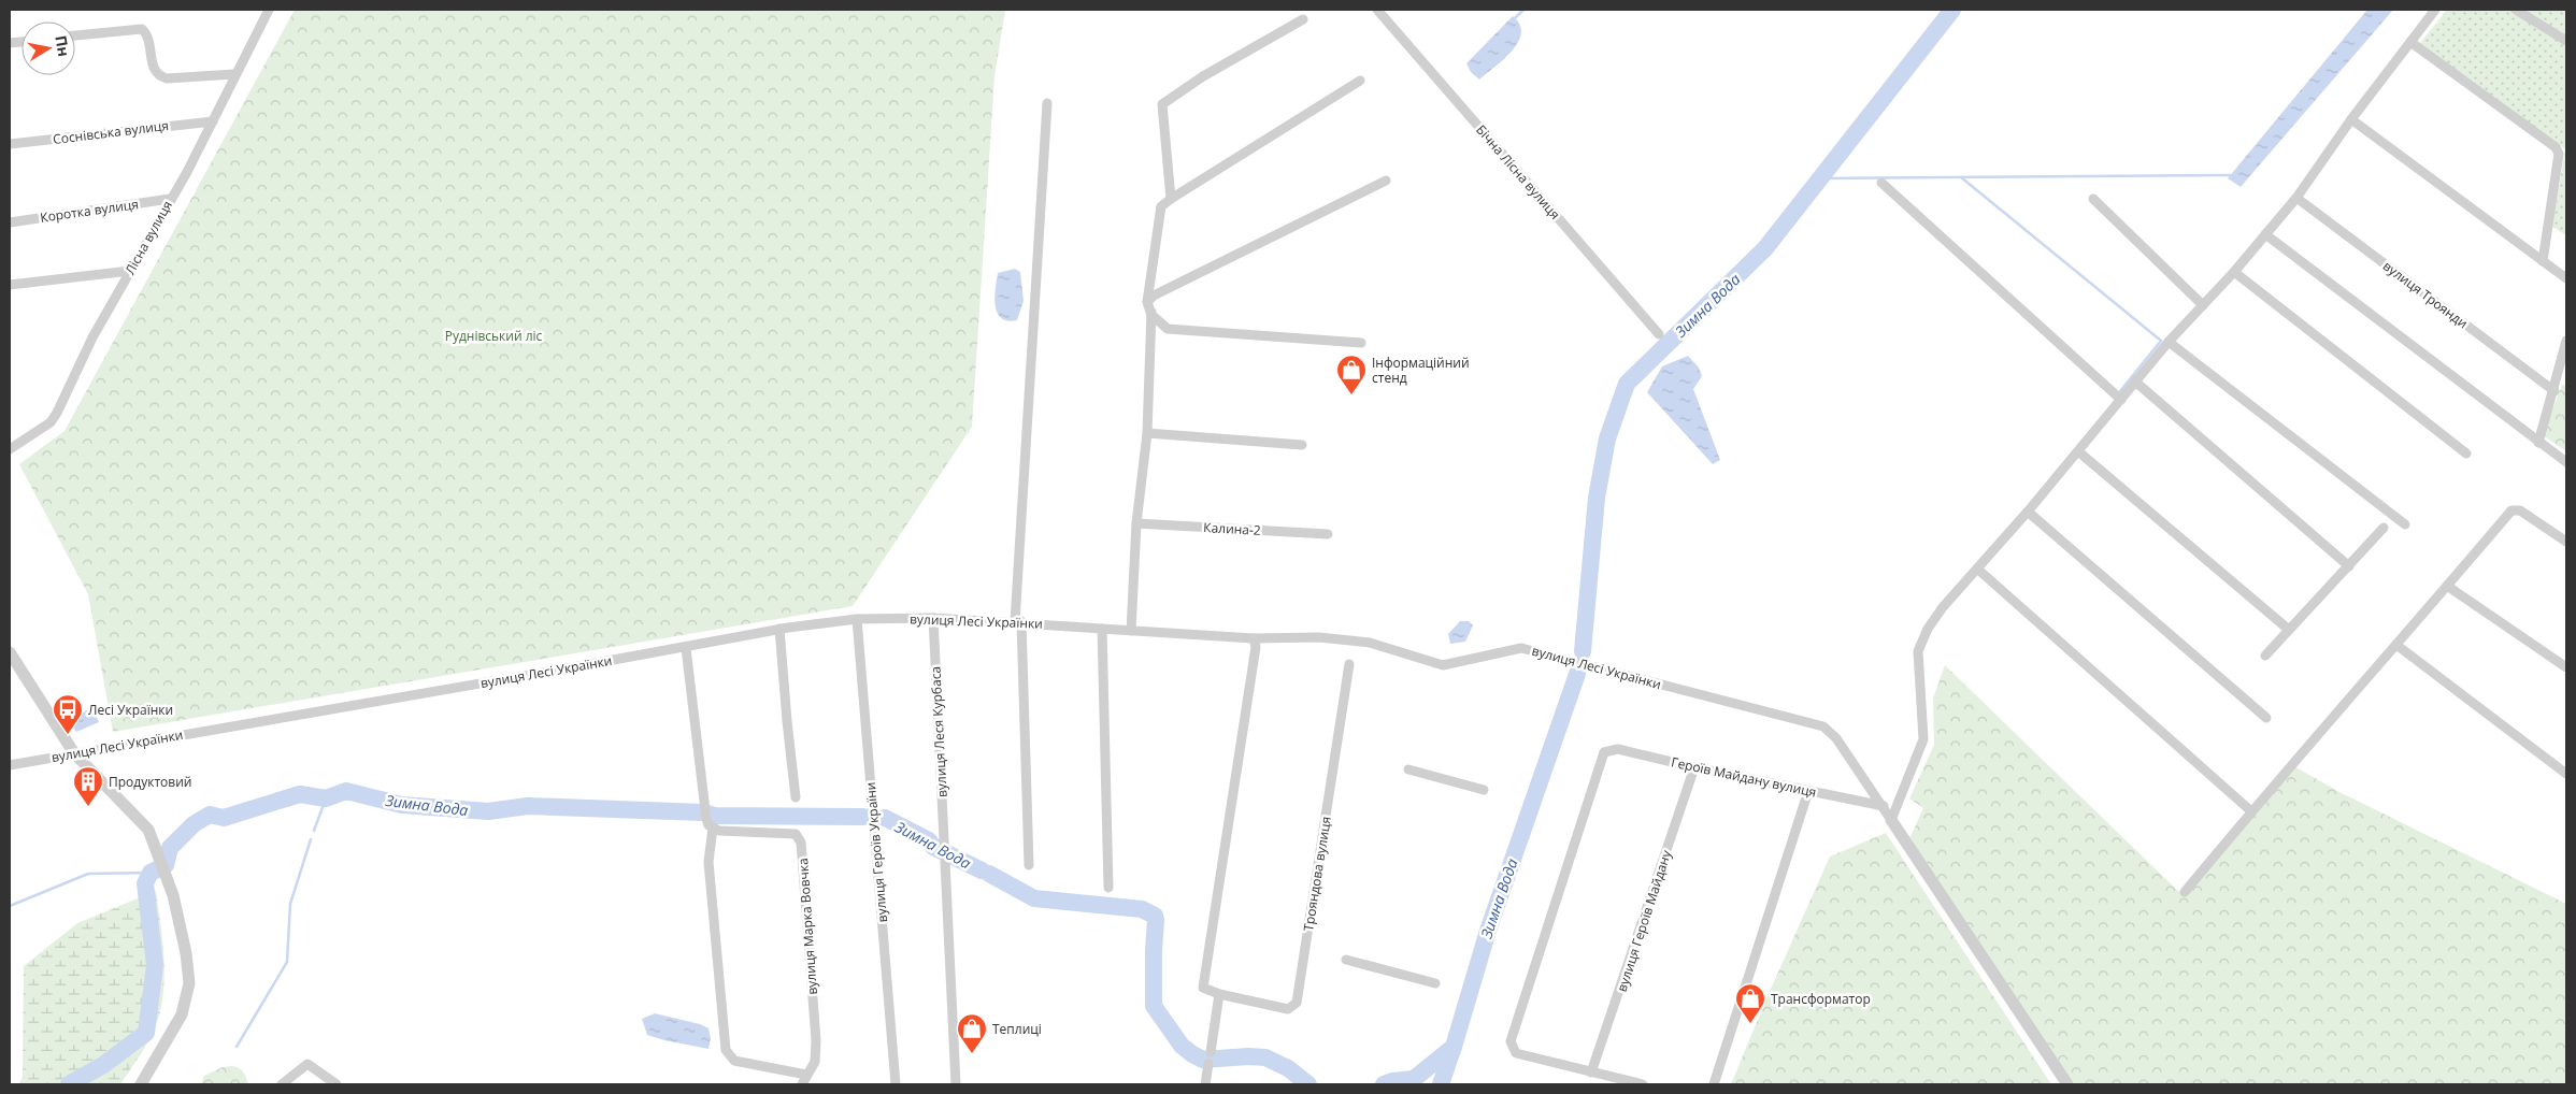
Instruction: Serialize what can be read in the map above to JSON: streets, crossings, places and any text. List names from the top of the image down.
{
  "streets": {
    "street": [
      "Соснівська вулиця",
      "Бічна Лісна вулиця",
      "Коротка вулиця",
      "Лісна вулиця",
      "вулиця Троянди",
      "Калина-2",
      "вулиця Лесі Українки",
      "вулиця Леся Курбаса",
      "Героїв Майдану вулиця",
      "вулиця Героїв України",
      "Трояндова вулиця",
      "вулиця Героїв Майдану",
      "вулиця Марка Вовчка"
    ]
  },
  "crossings": [
    ["Соснівська вулиця", "Лісна вулиця"],
    ["Коротка вулиця", "Лісна вулиця"],
    ["вулиця Лесі Українки", "вулиця Леся Курбаса"],
    ["вулиця Лесі Українки", "Героїв Майдану вулиця"],
    ["вулиця Лесі Українки", "вулиця Героїв України"],
    ["Героїв Майдану вулиця", "вулиця Героїв Майдану"]
  ],
  "water": ["Зимна Вода"],
  "parks": ["Руднівський ліс"],
  "places": {
    "shop": ["Інформаційний стенд", "Трансформатор", "Теплиці"],
    "bus stop": ["Лесі Українки"],
    "building": ["Продуктовий"]
  },
  "north": "right"
}
